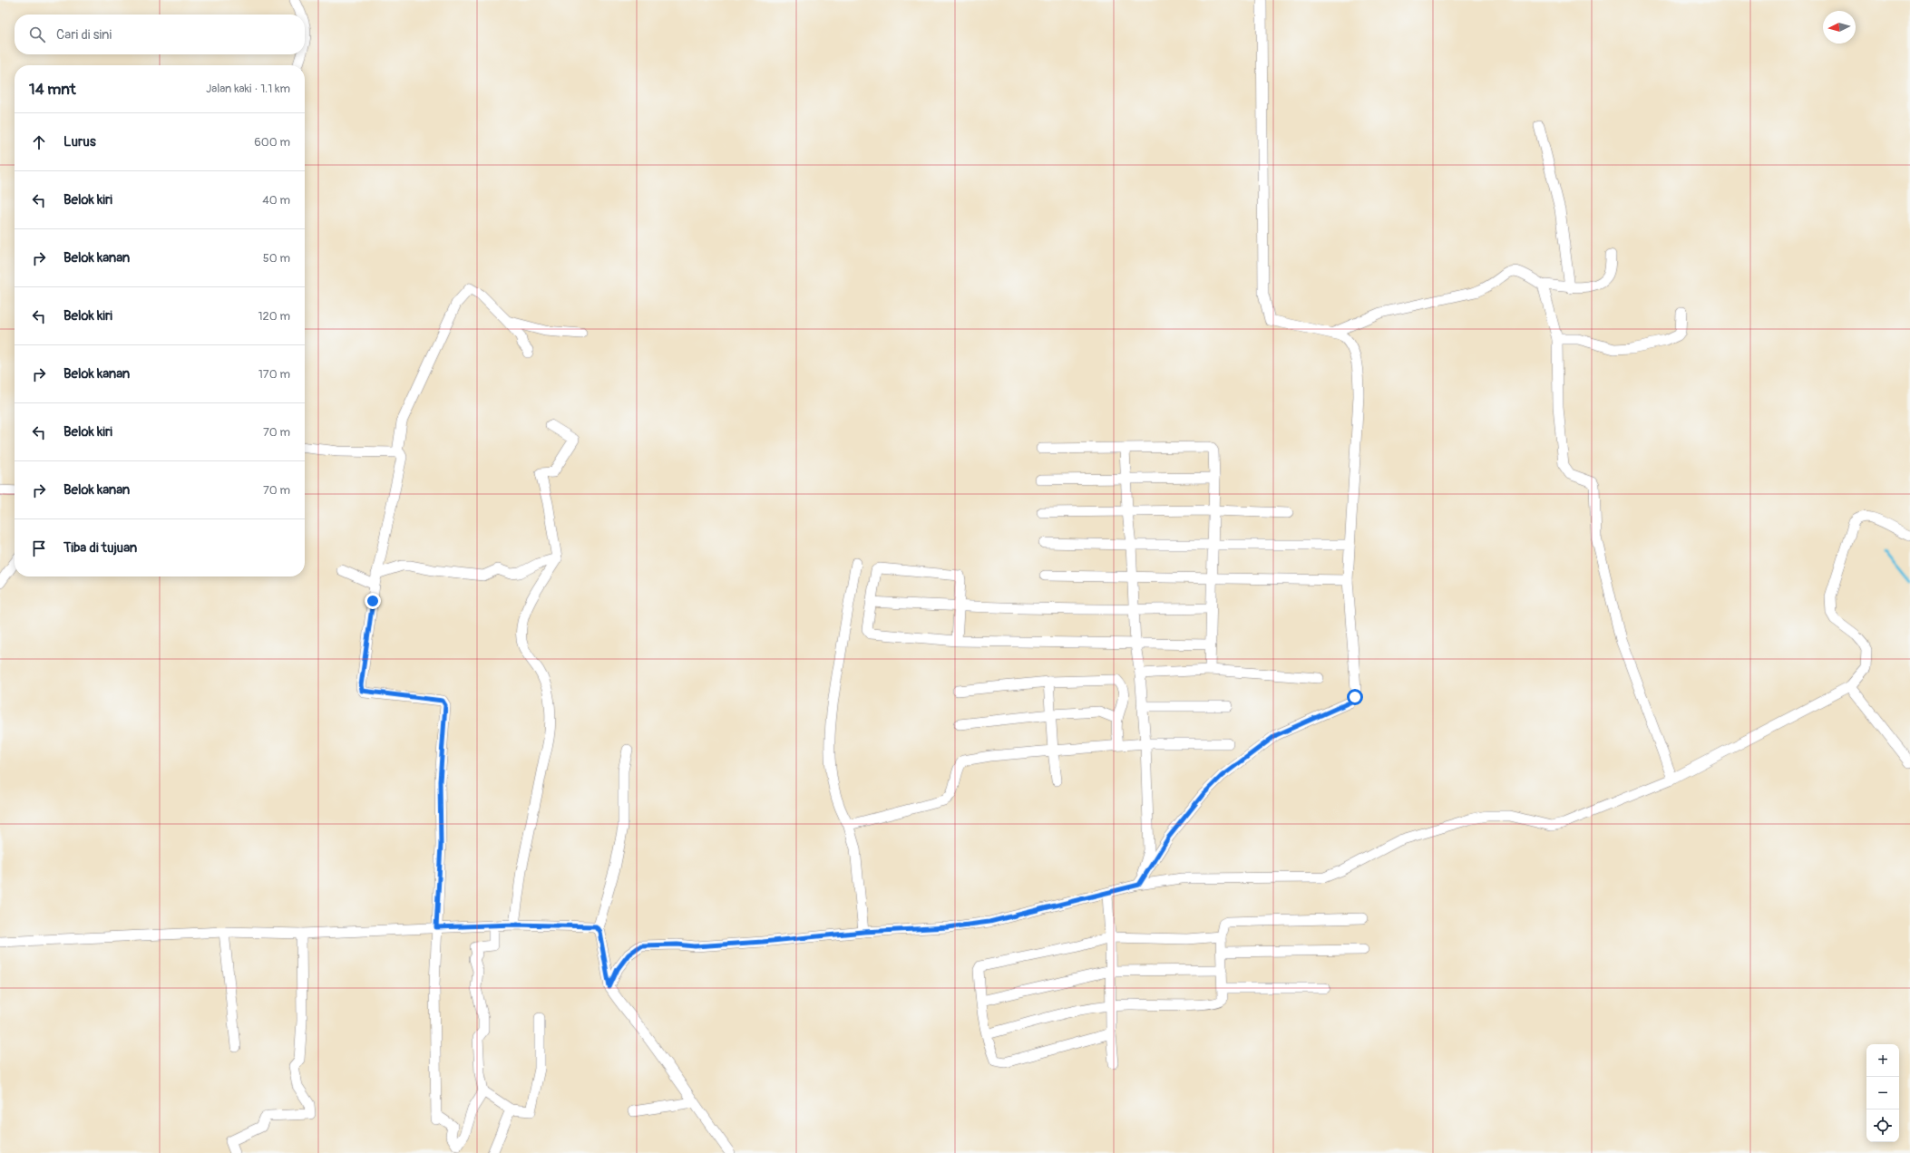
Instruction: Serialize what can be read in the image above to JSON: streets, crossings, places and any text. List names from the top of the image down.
{
  "north": "left",
  "page": {
    "search": "Cari di sini",
    "heading": ["14 mnt", "Jalan kaki · 1.1 km"],
    "list": [
      ["Lurus", "600 m"],
      ["Belok kiri", "40 m"],
      ["Belok kanan", "50 m"],
      ["Belok kiri", "120 m"],
      ["Belok kanan", "170 m"],
      ["Belok kiri", "70 m"],
      ["Belok kanan", "70 m"],
      "Tiba di tujuan"
    ],
    "map_buttons": ["+", "−"]
  }
}
